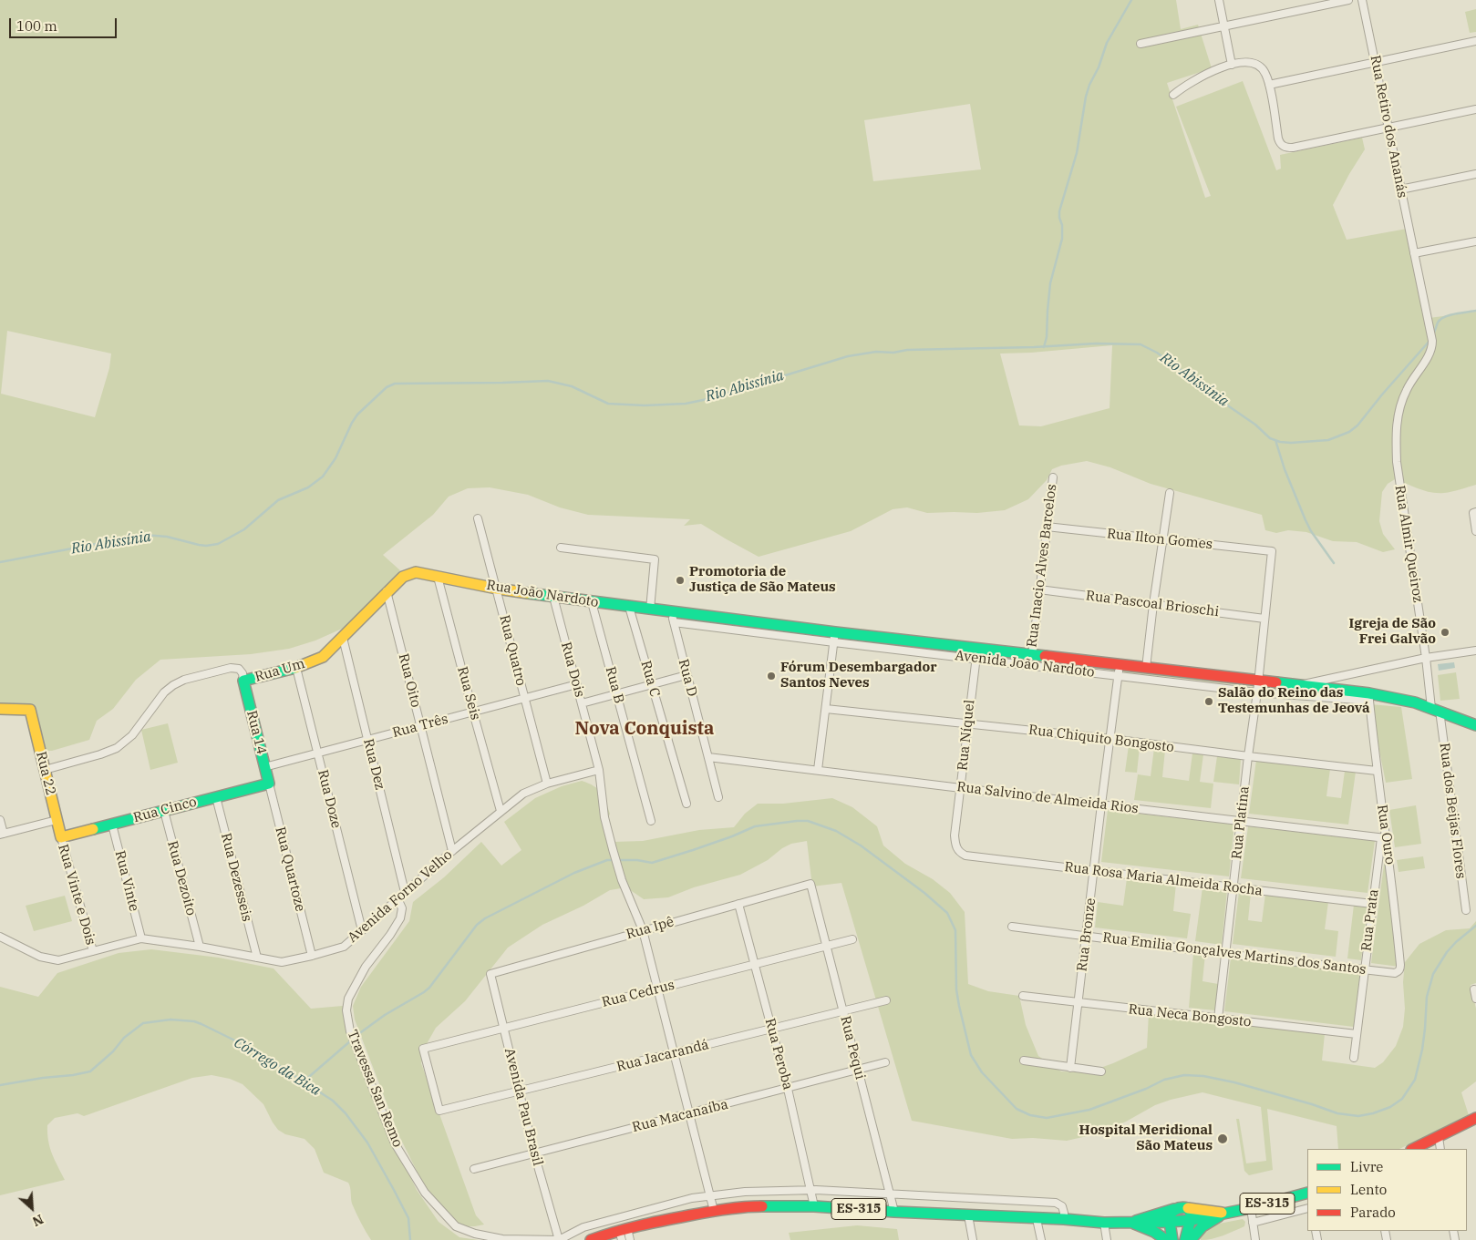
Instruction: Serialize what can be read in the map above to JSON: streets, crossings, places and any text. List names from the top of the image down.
{
  "streets": {
    "street": [
      "Rua Retiro dos Ananás",
      "Rua Ilton Gomes",
      "Rua Almir Queiroz",
      "Rua Inacio Alves Barcelos",
      "Rua João Nardoto",
      "Rua Pascoal Brioschi",
      "Rua Quatro",
      "Avenida João Nardoto",
      "Rua Dois",
      "Rua Um",
      "Rua D",
      "Rua C",
      "Rua Oito",
      "Rua B",
      "Rua Seis",
      "Rua Três",
      "Rua 14",
      "Rua Níquel",
      "Rua Chiquito Bongosto",
      "Rua Dez",
      "Rua 22",
      "Rua Salvino de Almeida Rios",
      "Rua Doze",
      "Rua Cinco",
      "Rua dos Beijas Flores",
      "Rua Platina",
      "Rua Ouro",
      "Rua Quartoze",
      "Rua Dezesseis",
      "Rua Dezoito",
      "Rua Rosa Maria Almeida Rocha",
      "Rua Vinte",
      "Rua Vinte e Dois",
      "Avenida Forno Velho",
      "Rua Prata",
      "Rua Ipê",
      "Rua Bronze",
      "Rua Emilia Gonçalves Martins dos Santos",
      "Rua Cedrus",
      "Rua Neca Bongosto",
      "Rua Pequi",
      "Rua Peroba",
      "Rua Jacarandá",
      "Travessa San Remo",
      "Avenida Pau Brasil",
      "Rua Macanaíba",
      "ES-315"
    ]
  },
  "crossings": [
    ["Rua Retiro dos Ananás", "Rua Almir Queiroz"],
    ["Rua Ilton Gomes", "Rua Inacio Alves Barcelos"],
    ["Rua Ilton Gomes", "Rua Platina"],
    ["Rua Almir Queiroz", "Avenida João Nardoto"],
    ["Rua Almir Queiroz", "Rua dos Beijas Flores"],
    ["Rua Inacio Alves Barcelos", "Rua Pascoal Brioschi"],
    ["Rua Inacio Alves Barcelos", "Avenida João Nardoto"],
    ["Rua João Nardoto", "Rua Quatro"],
    ["Rua João Nardoto", "Avenida João Nardoto"],
    ["Rua João Nardoto", "Rua Dois"],
    ["Rua João Nardoto", "Rua Um"],
    ["Rua João Nardoto", "Rua D"],
    ["Rua João Nardoto", "Rua C"],
    ["Rua João Nardoto", "Rua B"],
    ["Rua João Nardoto", "Rua Seis"],
    ["Rua Pascoal Brioschi", "Rua Platina"],
    ["Rua Quatro", "Rua Três"],
    ["Rua Quatro", "Avenida Forno Velho"],
    ["Avenida João Nardoto", "Rua D"],
    ["Avenida João Nardoto", "Rua Níquel"],
    ["Avenida João Nardoto", "Rua dos Beijas Flores"],
    ["Avenida João Nardoto", "Rua Platina"],
    ["Avenida João Nardoto", "Rua Ouro"],
    ["Avenida João Nardoto", "Rua Bronze"],
    ["Rua Dois", "Rua Três"],
    ["Rua Dois", "Avenida Forno Velho"],
    ["Rua Dois", "Rua Ipê"],
    ["Rua Um", "Rua Oito"],
    ["Rua Um", "Rua 14"],
    ["Rua Um", "Rua Dez"],
    ["Rua Um", "Rua 22"],
    ["Rua Um", "Rua Doze"],
    ["Rua D", "Rua Salvino de Almeida Rios"],
    ["Rua Oito", "Rua Três"],
    ["Rua Oito", "Avenida Forno Velho"],
    ["Rua Seis", "Rua Três"],
    ["Rua Seis", "Avenida Forno Velho"],
    ["Rua Três", "Rua 14"],
    ["Rua Três", "Rua Dez"],
    ["Rua Três", "Rua Doze"],
    ["Rua 14", "Rua Cinco"],
    ["Rua 14", "Rua Quartoze"],
    ["Rua Níquel", "Rua Chiquito Bongosto"],
    ["Rua Níquel", "Rua Salvino de Almeida Rios"],
    ["Rua Níquel", "Rua Rosa Maria Almeida Rocha"],
    ["Rua Chiquito Bongosto", "Rua Platina"],
    ["Rua Chiquito Bongosto", "Rua Ouro"],
    ["Rua Chiquito Bongosto", "Rua Bronze"],
    ["Rua Dez", "Avenida Forno Velho"],
    ["Rua 22", "Rua Cinco"],
    ["Rua 22", "Rua Vinte e Dois"],
    ["Rua Salvino de Almeida Rios", "Rua Platina"],
    ["Rua Salvino de Almeida Rios", "Rua Ouro"],
    ["Rua Salvino de Almeida Rios", "Rua Prata"],
    ["Rua Salvino de Almeida Rios", "Rua Bronze"],
    ["Rua Doze", "Avenida Forno Velho"],
    ["Rua Cinco", "Rua Quartoze"],
    ["Rua Cinco", "Rua Dezesseis"],
    ["Rua Cinco", "Rua Dezoito"],
    ["Rua Cinco", "Rua Vinte"],
    ["Rua Cinco", "Rua Vinte e Dois"],
    ["Rua Platina", "Rua Rosa Maria Almeida Rocha"],
    ["Rua Platina", "Rua Emilia Gonçalves Martins dos Santos"],
    ["Rua Platina", "Rua Neca Bongosto"],
    ["Rua Ouro", "Rua Prata"],
    ["Rua Ouro", "Rua Emilia Gonçalves Martins dos Santos"],
    ["Rua Quartoze", "Avenida Forno Velho"],
    ["Rua Dezesseis", "Avenida Forno Velho"],
    ["Rua Dezoito", "Avenida Forno Velho"],
    ["Rua Rosa Maria Almeida Rocha", "Rua Prata"],
    ["Rua Rosa Maria Almeida Rocha", "Rua Bronze"],
    ["Rua Vinte", "Avenida Forno Velho"],
    ["Rua Vinte e Dois", "Avenida Forno Velho"],
    ["Avenida Forno Velho", "Travessa San Remo"],
    ["Rua Prata", "Rua Emilia Gonçalves Martins dos Santos"],
    ["Rua Prata", "Rua Neca Bongosto"],
    ["Rua Ipê", "Rua Pequi"],
    ["Rua Ipê", "Rua Peroba"],
    ["Rua Ipê", "Avenida Pau Brasil"],
    ["Rua Bronze", "Rua Emilia Gonçalves Martins dos Santos"],
    ["Rua Bronze", "Rua Neca Bongosto"],
    ["Rua Cedrus", "Rua Pequi"],
    ["Rua Cedrus", "Rua Peroba"],
    ["Rua Cedrus", "Rua Jacarandá"],
    ["Rua Cedrus", "Avenida Pau Brasil"],
    ["Rua Pequi", "Rua Jacarandá"],
    ["Rua Pequi", "Rua Macanaíba"],
    ["Rua Pequi", "ES-315"],
    ["Rua Peroba", "Rua Jacarandá"],
    ["Rua Peroba", "Rua Macanaíba"],
    ["Rua Peroba", "ES-315"],
    ["Rua Jacarandá", "Avenida Pau Brasil"],
    ["Travessa San Remo", "Avenida Pau Brasil"],
    ["Avenida Pau Brasil", "Rua Macanaíba"]
  ],
  "districts": ["Nova Conquista"],
  "water": ["Rio Abissínia", "Córrego da Bica"],
  "places": [
    "Promotoria de Justiça de São Mateus",
    "Igreja de São Frei Galvão",
    "Fórum Desembargador Santos Neves",
    "Salão do Reino das Testemunhas de Jeová",
    "Hospital Meridional São Mateus"
  ],
  "legend": ["Livre", "Lento", "Parado"],
  "scale_bar": "100 m",
  "north": "bottom right"
}
